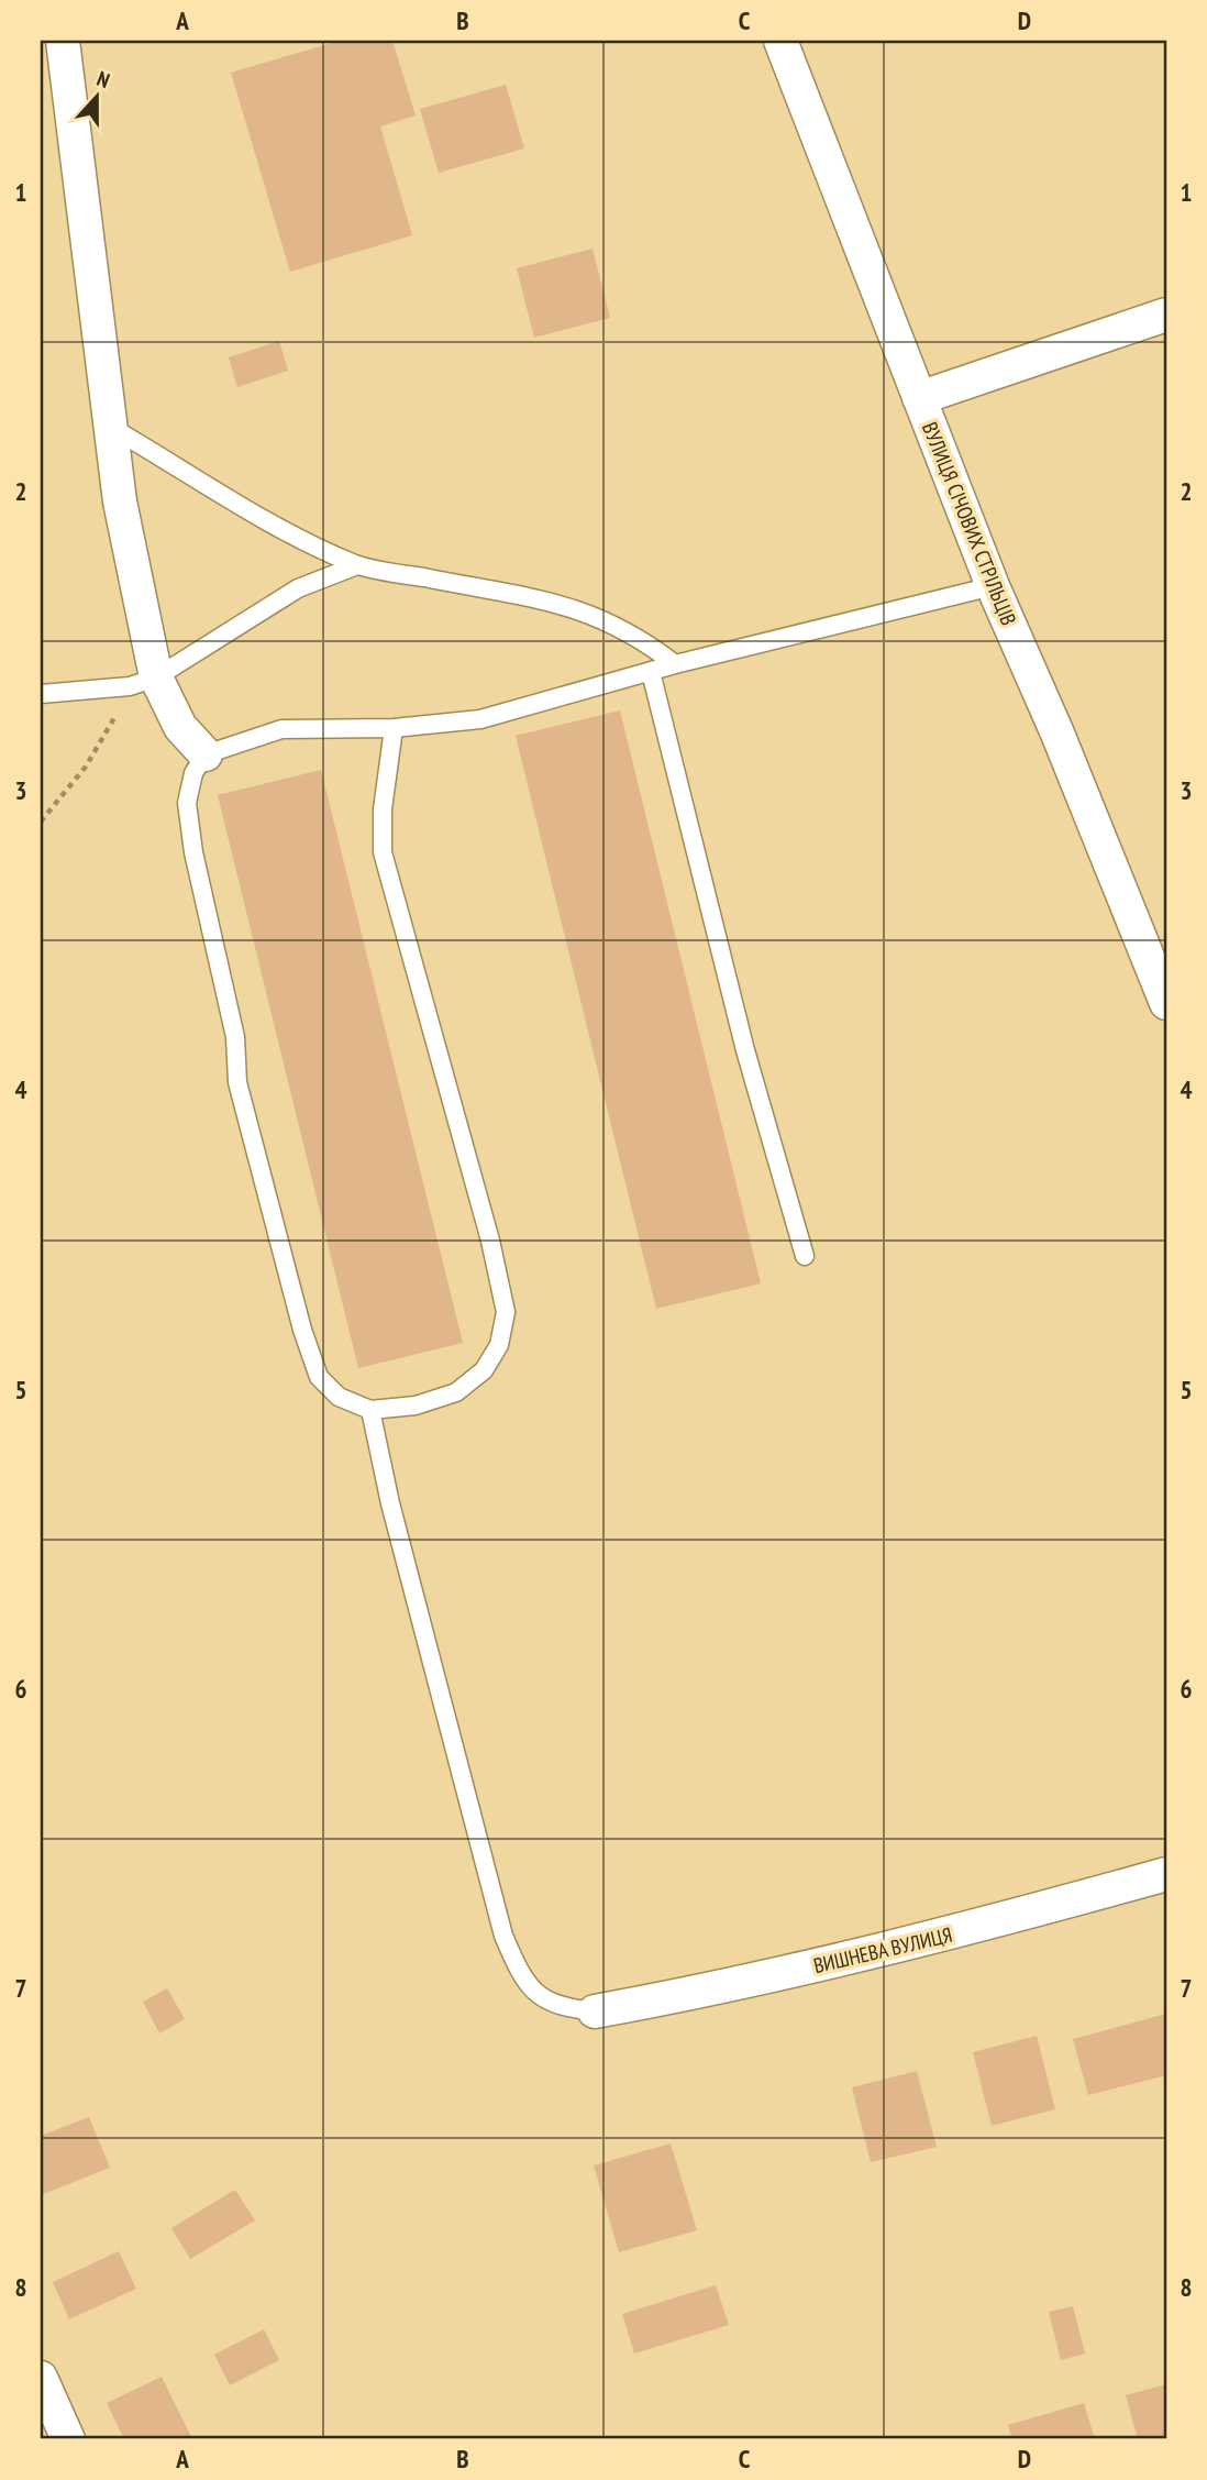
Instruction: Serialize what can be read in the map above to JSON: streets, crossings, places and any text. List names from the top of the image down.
{
  "streets": {
    "street": ["ВУЛИЦЯ СІЧОВИХ СТРІЛЬЦІВ", "ВИШНЕВА ВУЛИЦЯ"]
  },
  "north": "top",
  "grid": {
    "columns": [
      "A",
      "B",
      "C",
      "D"
    ],
    "rows": [
      "1",
      "2",
      "3",
      "4",
      "5",
      "6",
      "7",
      "8"
    ]
  }
}
